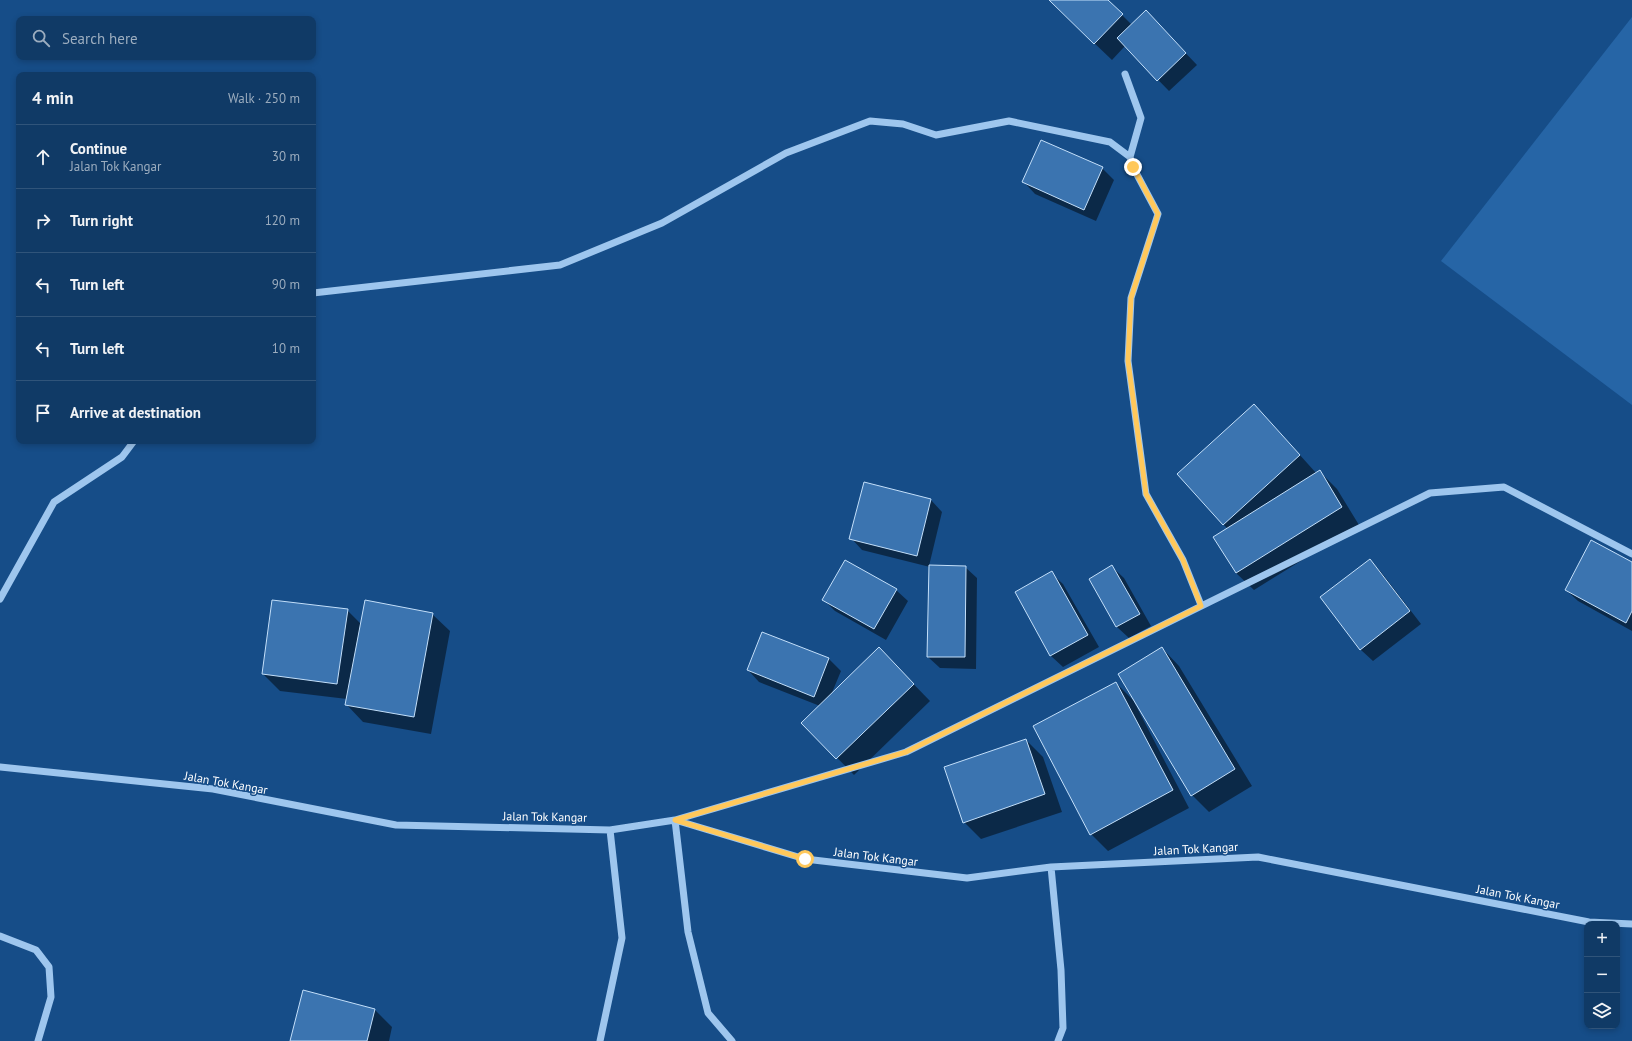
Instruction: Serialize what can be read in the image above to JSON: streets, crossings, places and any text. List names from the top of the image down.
{
  "streets": {
    "street": ["Jalan Tok Kangar"]
  },
  "page": {
    "search": "Search here",
    "heading": ["4 min", "Walk · 250 m"],
    "list": [
      ["Continue", "Jalan Tok Kangar", "30 m"],
      ["Turn right", "120 m"],
      ["Turn left", "90 m"],
      ["Turn left", "10 m"],
      "Arrive at destination"
    ],
    "map_buttons": ["+", "−"]
  }
}
